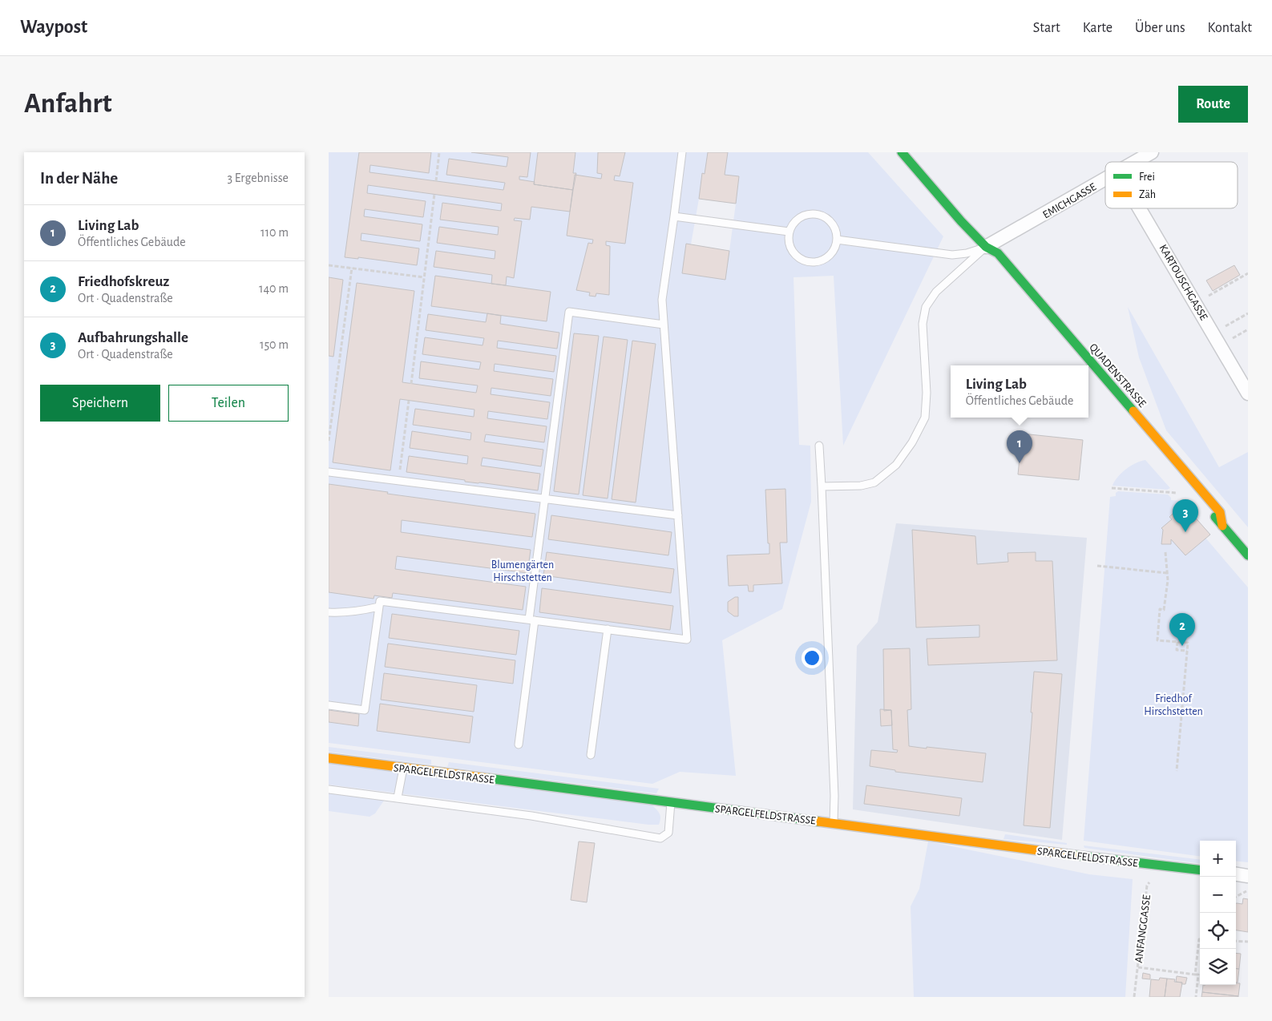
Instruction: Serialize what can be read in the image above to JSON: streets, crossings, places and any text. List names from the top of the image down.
{
  "streets": {
    "street": [
      "EMICHGASSE",
      "KARTOUSCHGASSE",
      "QUADENSTRASSE",
      "SPARGELFELDSTRASSE"
    ],
    "path": ["ANFANGGASSE"]
  },
  "crossings": [
    ["EMICHGASSE", "QUADENSTRASSE"],
    ["SPARGELFELDSTRASSE", "ANFANGGASSE"]
  ],
  "parks": ["Blumengärten Hirschstetten", "Friedhof Hirschstetten"],
  "legend": ["Frei", "Zäh"],
  "page": {
    "header": "Waypost",
    "nav": [
      "Start",
      "Karte",
      "Über uns",
      "Kontakt"
    ],
    "buttons": [
      "Route",
      ["Speichern", "Teilen"]
    ],
    "title": "Anfahrt",
    "heading": ["In der Nähe", "3 Ergebnisse"],
    "list": [
      {
        "mark": "1",
        "name": "Living Lab",
        "note": "Öffentliches Gebäude",
        "value": "110 m"
      },
      {
        "mark": "2",
        "name": "Friedhofskreuz",
        "note": "Ort · Quadenstraße",
        "value": "140 m"
      },
      {
        "mark": "3",
        "name": "Aufbahrungshalle",
        "note": "Ort · Quadenstraße",
        "value": "150 m"
      }
    ],
    "popup": ["Living Lab", "Öffentliches Gebäude"],
    "pins": ["1", "3", "2"],
    "map_buttons": ["+", "−"]
  }
}
